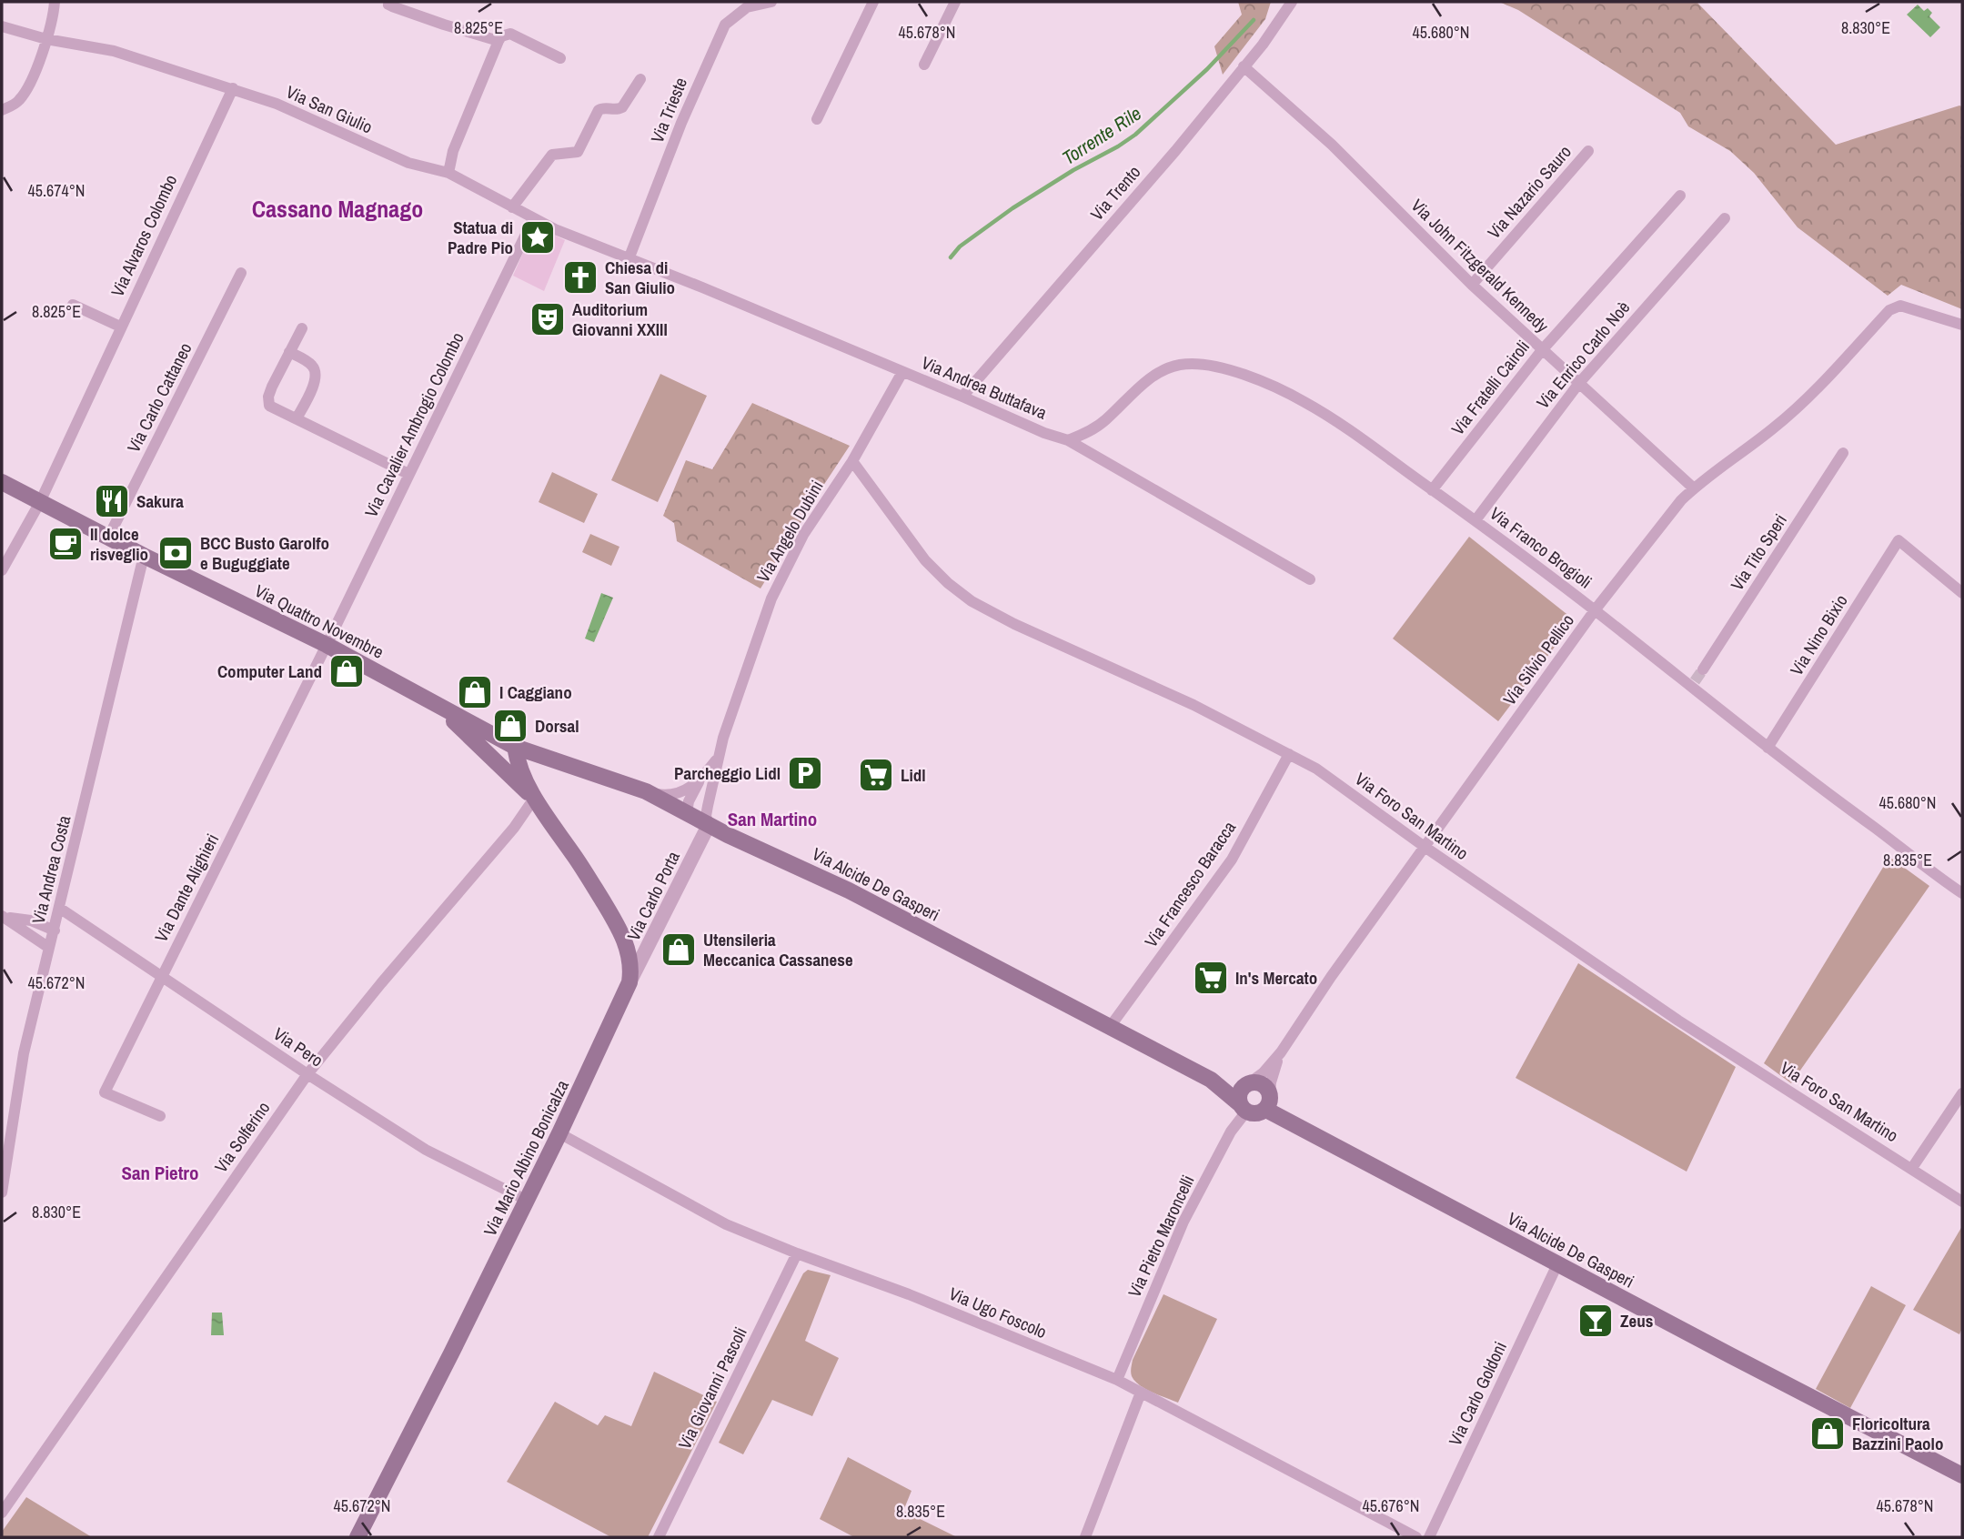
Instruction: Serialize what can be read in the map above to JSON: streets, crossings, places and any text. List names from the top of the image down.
{
  "streets": {
    "main road": ["Via Quattro Novembre", "Via Alcide De Gasperi", "Via Mario Albino Bonicalza"],
    "street": [
      "Via San Giulio",
      "Via Trieste",
      "Via Nazario Sauro",
      "Via Trento",
      "Via Alvaros Colombo",
      "Via John Fitzgerald Kennedy",
      "Via Enrico Carlo Noè",
      "Via Andrea Buttafava",
      "Via Fratelli Cairoli",
      "Via Carlo Cattaneo",
      "Via Cavalier Ambrogio Colombo",
      "Via Angelo Dubini",
      "Via Franco Brogioli",
      "Via Tito Speri",
      "Via Nino Bixio",
      "Via Silvio Pellico",
      "Via Foro San Martino",
      "Via Andrea Costa",
      "Via Francesco Baracca",
      "Via Dante Alighieri",
      "Via Carlo Porta",
      "Via Pero",
      "Via Solferino",
      "Via Pietro Maroncelli",
      "Via Ugo Foscolo",
      "Via Giovanni Pascoli",
      "Via Carlo Goldoni"
    ]
  },
  "crossings": [
    ["Via San Giulio", "Via Trieste"],
    ["Via San Giulio", "Via Alvaros Colombo"],
    ["Via San Giulio", "Via Andrea Buttafava"],
    ["Via San Giulio", "Via Cavalier Ambrogio Colombo"],
    ["Via Trieste", "Via Andrea Buttafava"],
    ["Via Nazario Sauro", "Via John Fitzgerald Kennedy"],
    ["Via Trento", "Via John Fitzgerald Kennedy"],
    ["Via Trento", "Via Andrea Buttafava"],
    ["Via Alvaros Colombo", "Via Quattro Novembre"],
    ["Via John Fitzgerald Kennedy", "Via Enrico Carlo Noè"],
    ["Via John Fitzgerald Kennedy", "Via Fratelli Cairoli"],
    ["Via John Fitzgerald Kennedy", "Via Silvio Pellico"],
    ["Via Enrico Carlo Noè", "Via Franco Brogioli"],
    ["Via Andrea Buttafava", "Via Angelo Dubini"],
    ["Via Andrea Buttafava", "Via Franco Brogioli"],
    ["Via Fratelli Cairoli", "Via Franco Brogioli"],
    ["Via Carlo Cattaneo", "Via Quattro Novembre"],
    ["Via Cavalier Ambrogio Colombo", "Via Quattro Novembre"],
    ["Via Cavalier Ambrogio Colombo", "Via Dante Alighieri"],
    ["Via Angelo Dubini", "Via Foro San Martino"],
    ["Via Angelo Dubini", "Via Alcide De Gasperi"],
    ["Via Angelo Dubini", "Via Carlo Porta"],
    ["Via Franco Brogioli", "Via Nino Bixio"],
    ["Via Franco Brogioli", "Via Silvio Pellico"],
    ["Via Quattro Novembre", "Via Andrea Costa"],
    ["Via Quattro Novembre", "Via Alcide De Gasperi"],
    ["Via Quattro Novembre", "Via Dante Alighieri"],
    ["Via Quattro Novembre", "Via Mario Albino Bonicalza"],
    ["Via Silvio Pellico", "Via Foro San Martino"],
    ["Via Silvio Pellico", "Via Alcide De Gasperi"],
    ["Via Silvio Pellico", "Via Pietro Maroncelli"],
    ["Via Foro San Martino", "Via Francesco Baracca"],
    ["Via Andrea Costa", "Via Pero"],
    ["Via Alcide De Gasperi", "Via Francesco Baracca"],
    ["Via Alcide De Gasperi", "Via Carlo Porta"],
    ["Via Alcide De Gasperi", "Via Mario Albino Bonicalza"],
    ["Via Alcide De Gasperi", "Via Pietro Maroncelli"],
    ["Via Alcide De Gasperi", "Via Carlo Goldoni"],
    ["Via Dante Alighieri", "Via Pero"],
    ["Via Carlo Porta", "Via Mario Albino Bonicalza"],
    ["Via Pero", "Via Solferino"],
    ["Via Pero", "Via Mario Albino Bonicalza"],
    ["Via Solferino", "Via Mario Albino Bonicalza"],
    ["Via Mario Albino Bonicalza", "Via Ugo Foscolo"],
    ["Via Pietro Maroncelli", "Via Ugo Foscolo"],
    ["Via Ugo Foscolo", "Via Giovanni Pascoli"]
  ],
  "districts": ["Cassano Magnago", "San Martino", "San Pietro"],
  "water": ["Torrente Rile"],
  "places": {
    "place": ["Statua di Padre Pio"],
    "church": ["Chiesa di San Giulio"],
    "theatre": ["Auditorium Giovanni XXIII"],
    "restaurant": ["Sakura"],
    "cafe": ["Il dolce risveglio"],
    "bank": ["BCC Busto Garolfo e Buguggiate"],
    "shop": [
      "Computer Land",
      "I Caggiano",
      "Dorsal",
      "Utensileria Meccanica Cassanese",
      "Floricoltura Bazzini Paolo"
    ],
    "parking": ["Parcheggio Lidl"],
    "supermarket": ["Lidl", "In's Mercato"],
    "bar": ["Zeus"]
  },
  "coordinates": [
    "8.825°E",
    "8.830°E",
    "45.680°N",
    "45.678°N",
    "45.674°N",
    "8.835°E",
    "45.672°N",
    "45.676°N"
  ]
}
